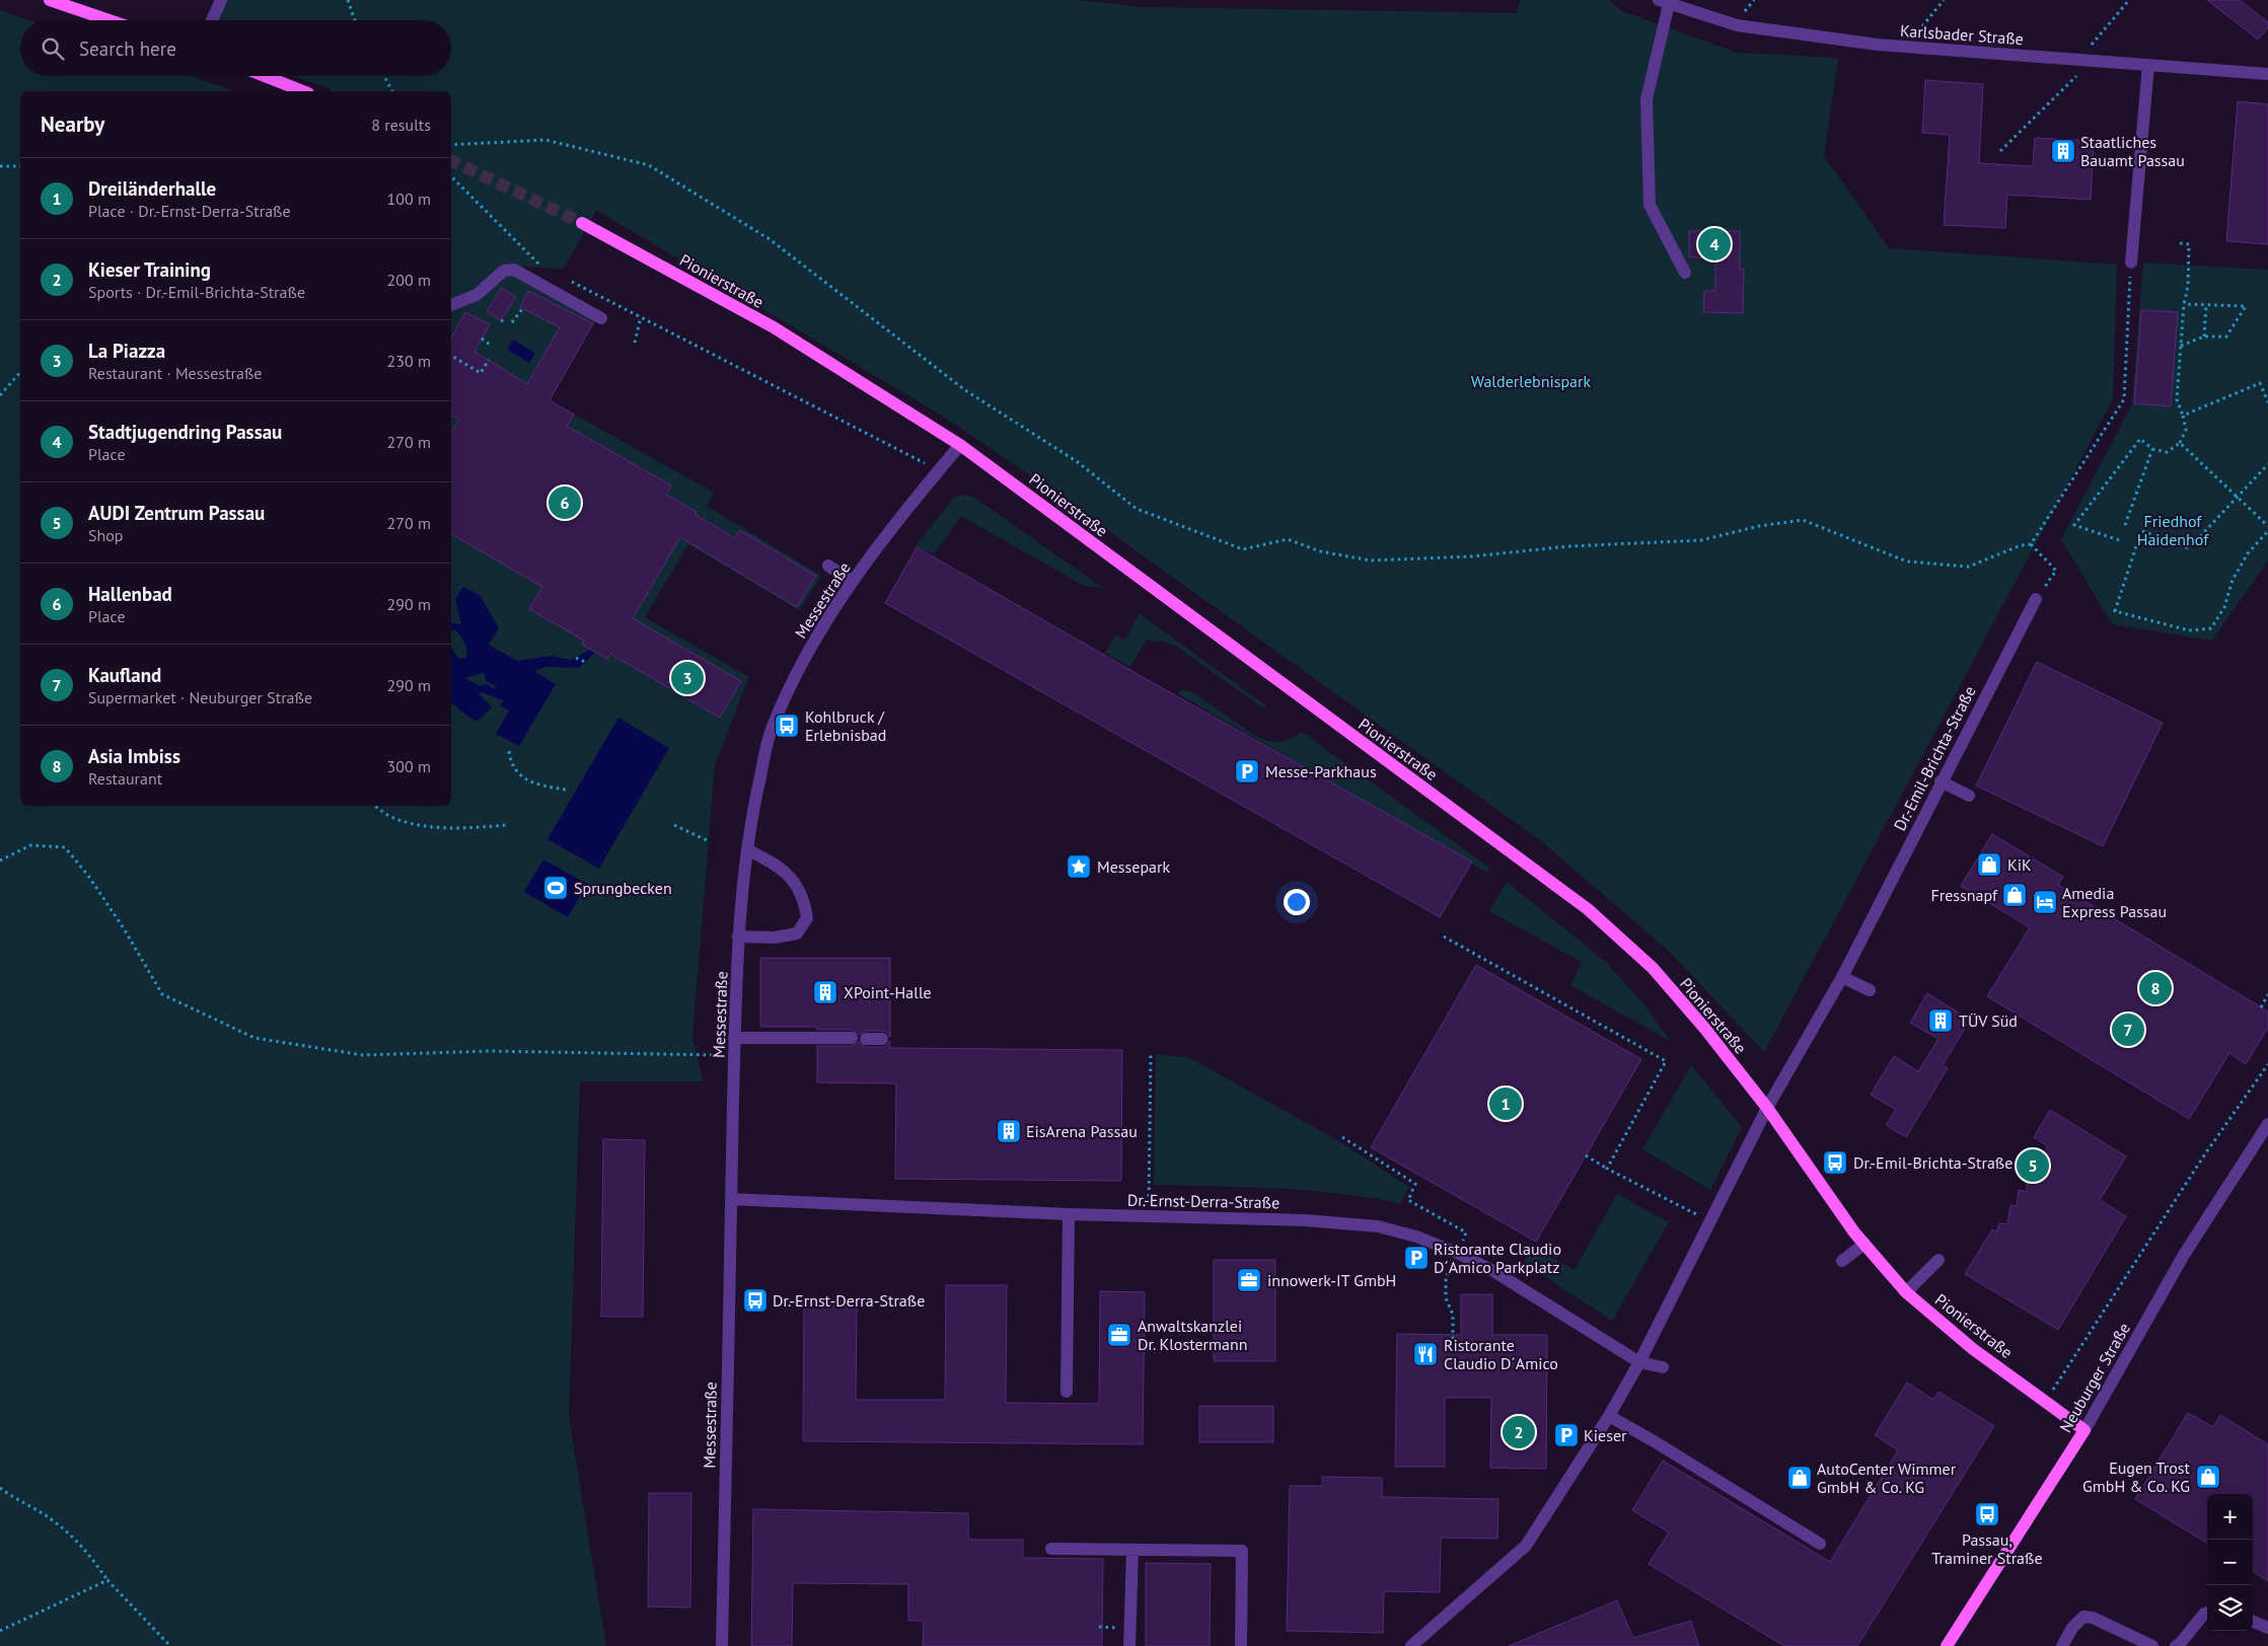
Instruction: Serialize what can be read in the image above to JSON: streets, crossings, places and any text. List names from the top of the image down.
{
  "streets": {
    "main road": ["Pionierstraße", "Neuburger Straße"],
    "street": [
      "Karlsbader Straße",
      "Messestraße",
      "Dr.-Emil-Brichta-Straße",
      "Dr.-Ernst-Derra-Straße"
    ]
  },
  "crossings": [
    ["Pionierstraße", "Messestraße"],
    ["Pionierstraße", "Dr.-Emil-Brichta-Straße"],
    ["Pionierstraße", "Neuburger Straße"],
    ["Messestraße", "Dr.-Ernst-Derra-Straße"],
    ["Dr.-Emil-Brichta-Straße", "Dr.-Ernst-Derra-Straße"]
  ],
  "parks": ["Walderlebnispark", "Friedhof Haidenhof"],
  "places": {
    "building": [
      "Staatliches Bauamt Passau",
      "XPoint-Halle",
      "TÜV Süd",
      "EisArena Passau"
    ],
    "bus stop": [
      "Kohlbruck / Erlebnisbad",
      "Dr.-Emil-Brichta-Straße",
      "Dr.-Ernst-Derra-Straße",
      "Passau, Traminer Straße"
    ],
    "parking": ["Messe-Parkhaus", "Ristorante Claudio D´Amico Parkplatz", "Kieser"],
    "shop": [
      "KiK",
      "Fressnapf",
      "Eugen Trost GmbH & Co. KG",
      "AutoCenter Wimmer GmbH & Co. KG"
    ],
    "place": ["Messepark"],
    "sports": ["Sprungbecken"],
    "hotel": ["Amedia Express Passau"],
    "office": ["innowerk-IT GmbH", "Anwaltskanzlei Dr. Klostermann"],
    "restaurant": ["Ristorante Claudio D´Amico"]
  },
  "page": {
    "search": "Search here",
    "heading": ["Nearby", "8 results"],
    "list": [
      {
        "mark": "1",
        "name": "Dreiländerhalle",
        "note": "Place · Dr.-Ernst-Derra-Straße",
        "value": "100 m"
      },
      {
        "mark": "2",
        "name": "Kieser Training",
        "note": "Sports · Dr.-Emil-Brichta-Straße",
        "value": "200 m"
      },
      {
        "mark": "3",
        "name": "La Piazza",
        "note": "Restaurant · Messestraße",
        "value": "230 m"
      },
      {
        "mark": "4",
        "name": "Stadtjugendring Passau",
        "note": "Place",
        "value": "270 m"
      },
      {
        "mark": "5",
        "name": "AUDI Zentrum Passau",
        "note": "Shop",
        "value": "270 m"
      },
      {
        "mark": "6",
        "name": "Hallenbad",
        "note": "Place",
        "value": "290 m"
      },
      {
        "mark": "7",
        "name": "Kaufland",
        "note": "Supermarket · Neuburger Straße",
        "value": "290 m"
      },
      {
        "mark": "8",
        "name": "Asia Imbiss",
        "note": "Restaurant",
        "value": "300 m"
      }
    ],
    "pins": [
      "4",
      "6",
      "3",
      "8",
      "7",
      "1",
      "5",
      "2"
    ],
    "map_buttons": ["+", "−"]
  }
}
